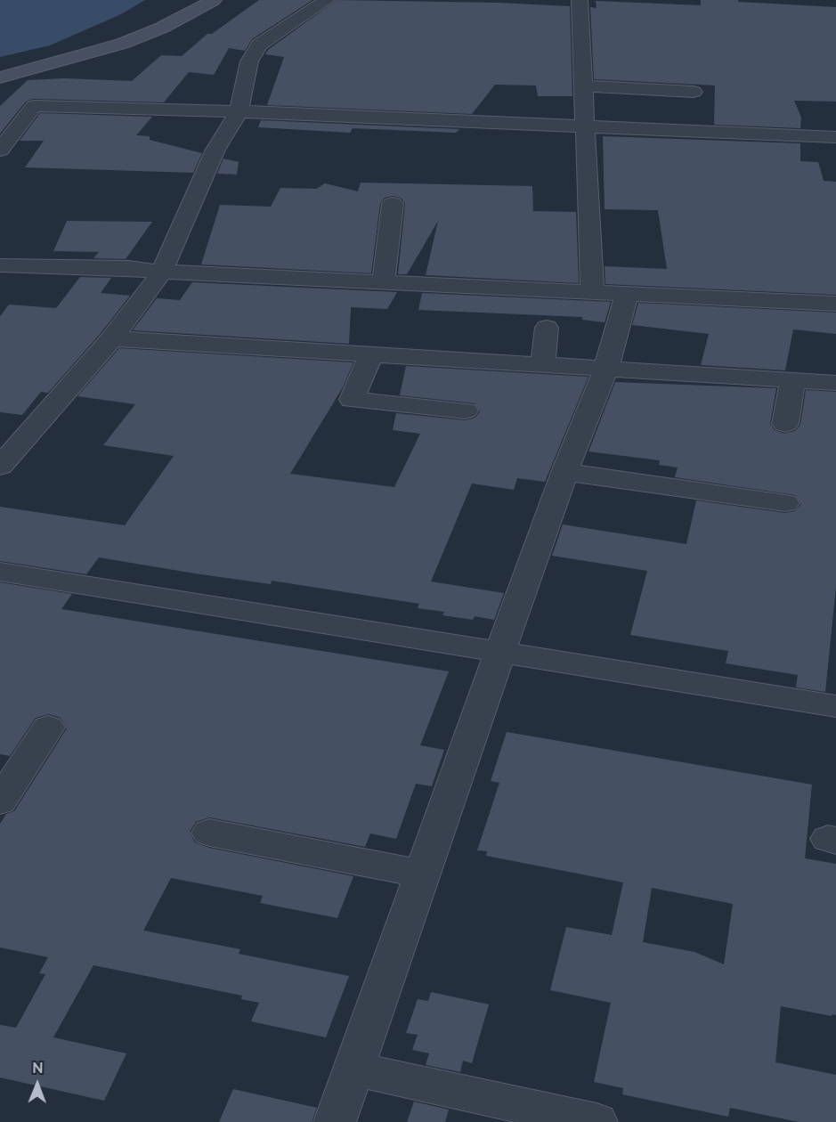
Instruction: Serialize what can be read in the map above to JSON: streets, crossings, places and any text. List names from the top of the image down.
{
  "north": "top"
}
